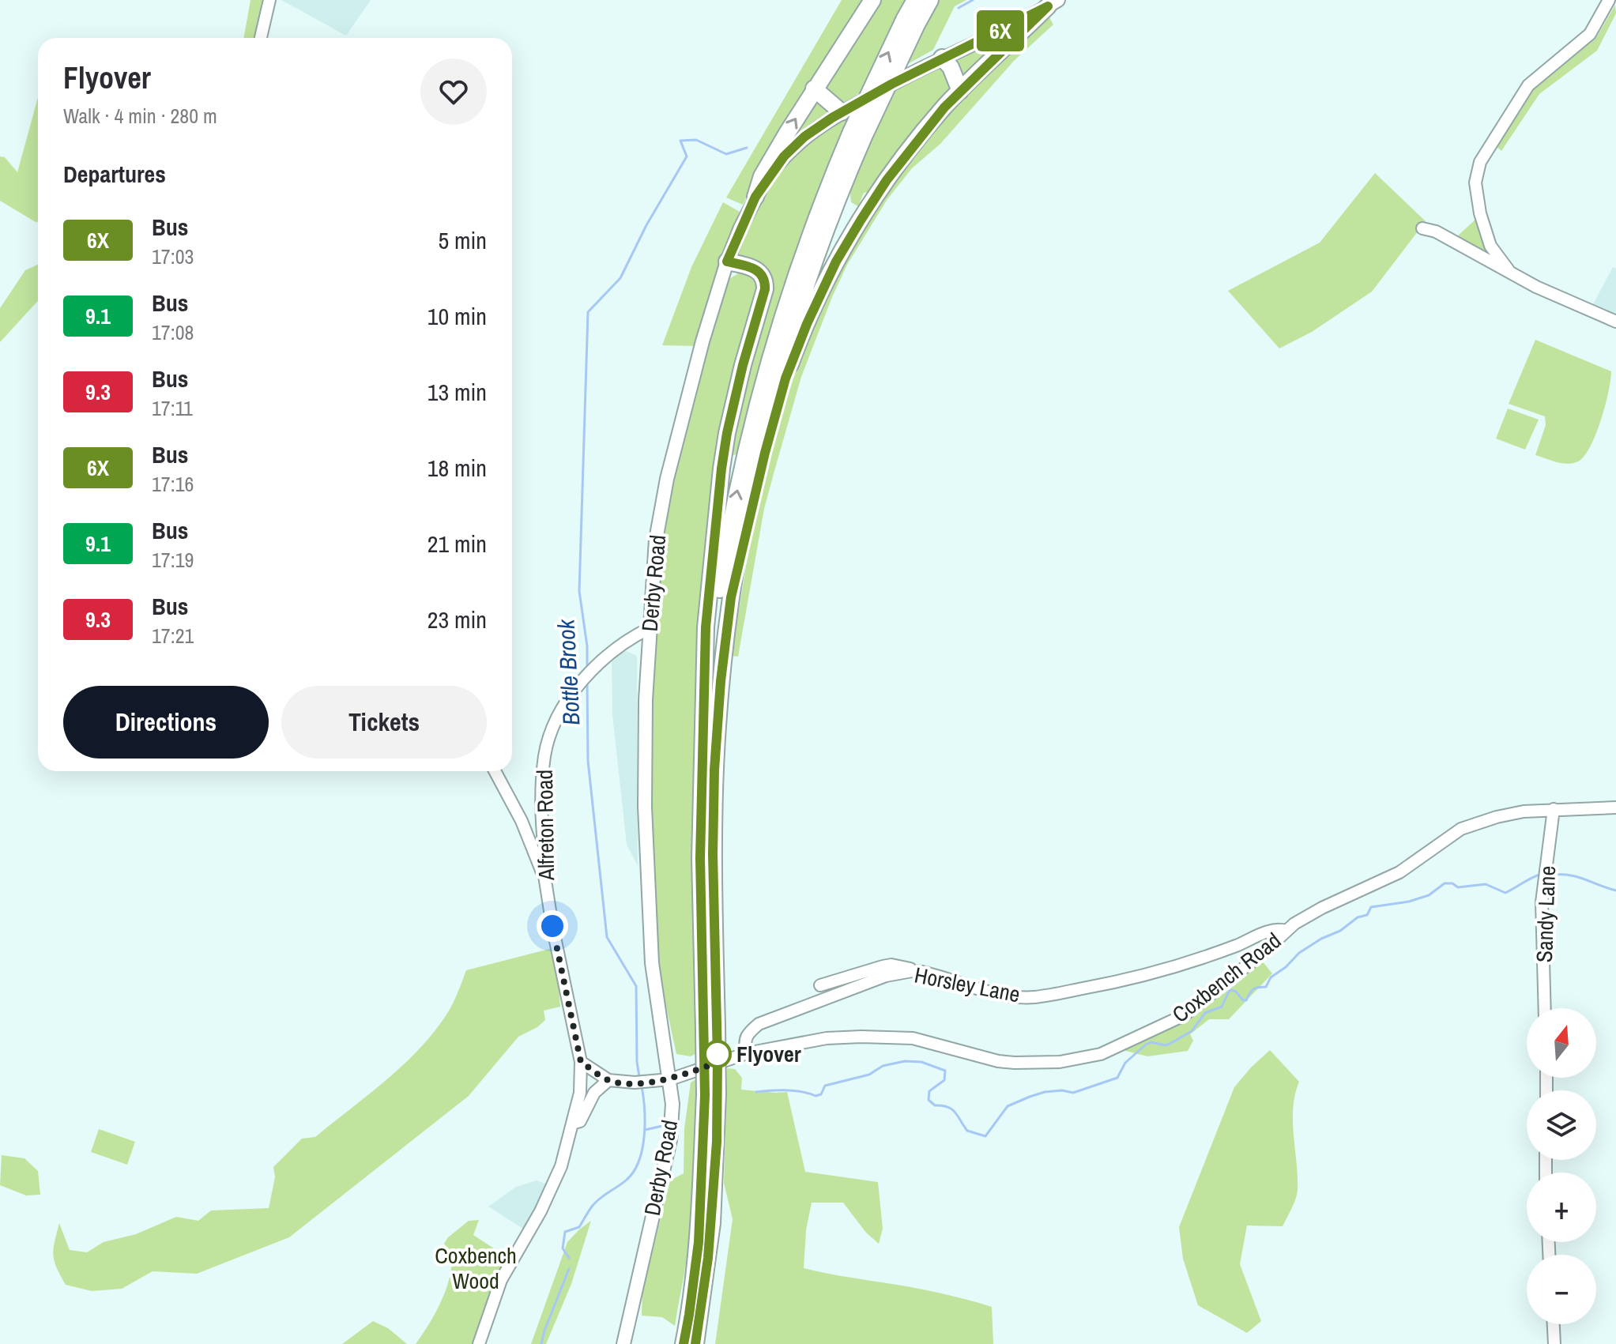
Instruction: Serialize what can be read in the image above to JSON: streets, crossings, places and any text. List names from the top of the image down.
{
  "streets": {
    "main road": ["Derby Road"],
    "street": [
      "Alfreton Road",
      "Sandy Lane",
      "Coxbench Road",
      "Horsley Lane"
    ]
  },
  "crossings": [
    ["Derby Road", "Alfreton Road"],
    ["Derby Road", "Coxbench Road"],
    ["Sandy Lane", "Coxbench Road"],
    ["Coxbench Road", "Horsley Lane"]
  ],
  "water": ["Bottle Brook"],
  "parks": ["Coxbench Wood"],
  "places": ["Flyover"],
  "lines": ["bus line 6X"],
  "north": "top",
  "page": {
    "on_map": "6X",
    "heading": [
      ["Flyover", "Walk · 4 min · 280 m"],
      "Departures"
    ],
    "list": [
      {
        "mark": "6X",
        "name": "Bus",
        "note": "17:03",
        "value": "5 min"
      },
      {
        "mark": "9.1",
        "name": "Bus",
        "note": "17:08",
        "value": "10 min"
      },
      {
        "mark": "9.3",
        "name": "Bus",
        "note": "17:11",
        "value": "13 min"
      },
      {
        "mark": "6X",
        "name": "Bus",
        "note": "17:16",
        "value": "18 min"
      },
      {
        "mark": "9.1",
        "name": "Bus",
        "note": "17:19",
        "value": "21 min"
      },
      {
        "mark": "9.3",
        "name": "Bus",
        "note": "17:21",
        "value": "23 min"
      }
    ],
    "buttons": ["Directions", "Tickets"],
    "map_buttons": ["+", "−"]
  }
}
